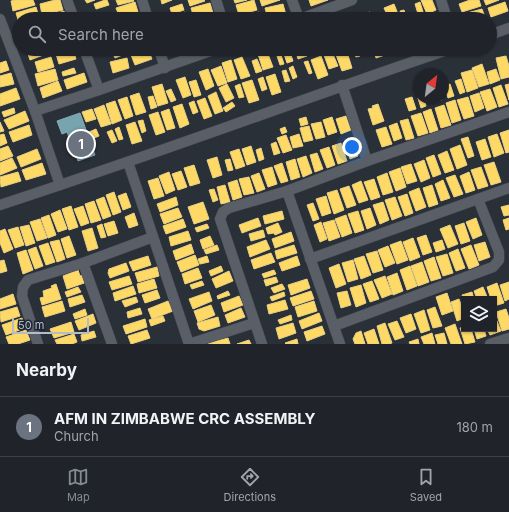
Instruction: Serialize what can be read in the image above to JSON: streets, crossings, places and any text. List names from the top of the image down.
{
  "scale_bar": "50 m",
  "north": "top right",
  "page": {
    "search": "Search here",
    "pins": "1",
    "scale": "50 m",
    "heading": "Nearby",
    "list": [
      {
        "mark": "1",
        "name": "AFM IN ZIMBABWE CRC ASSEMBLY",
        "note": "Church",
        "value": "180 m"
      }
    ],
    "nav": ["Map", "Directions", "Saved"]
  }
}
